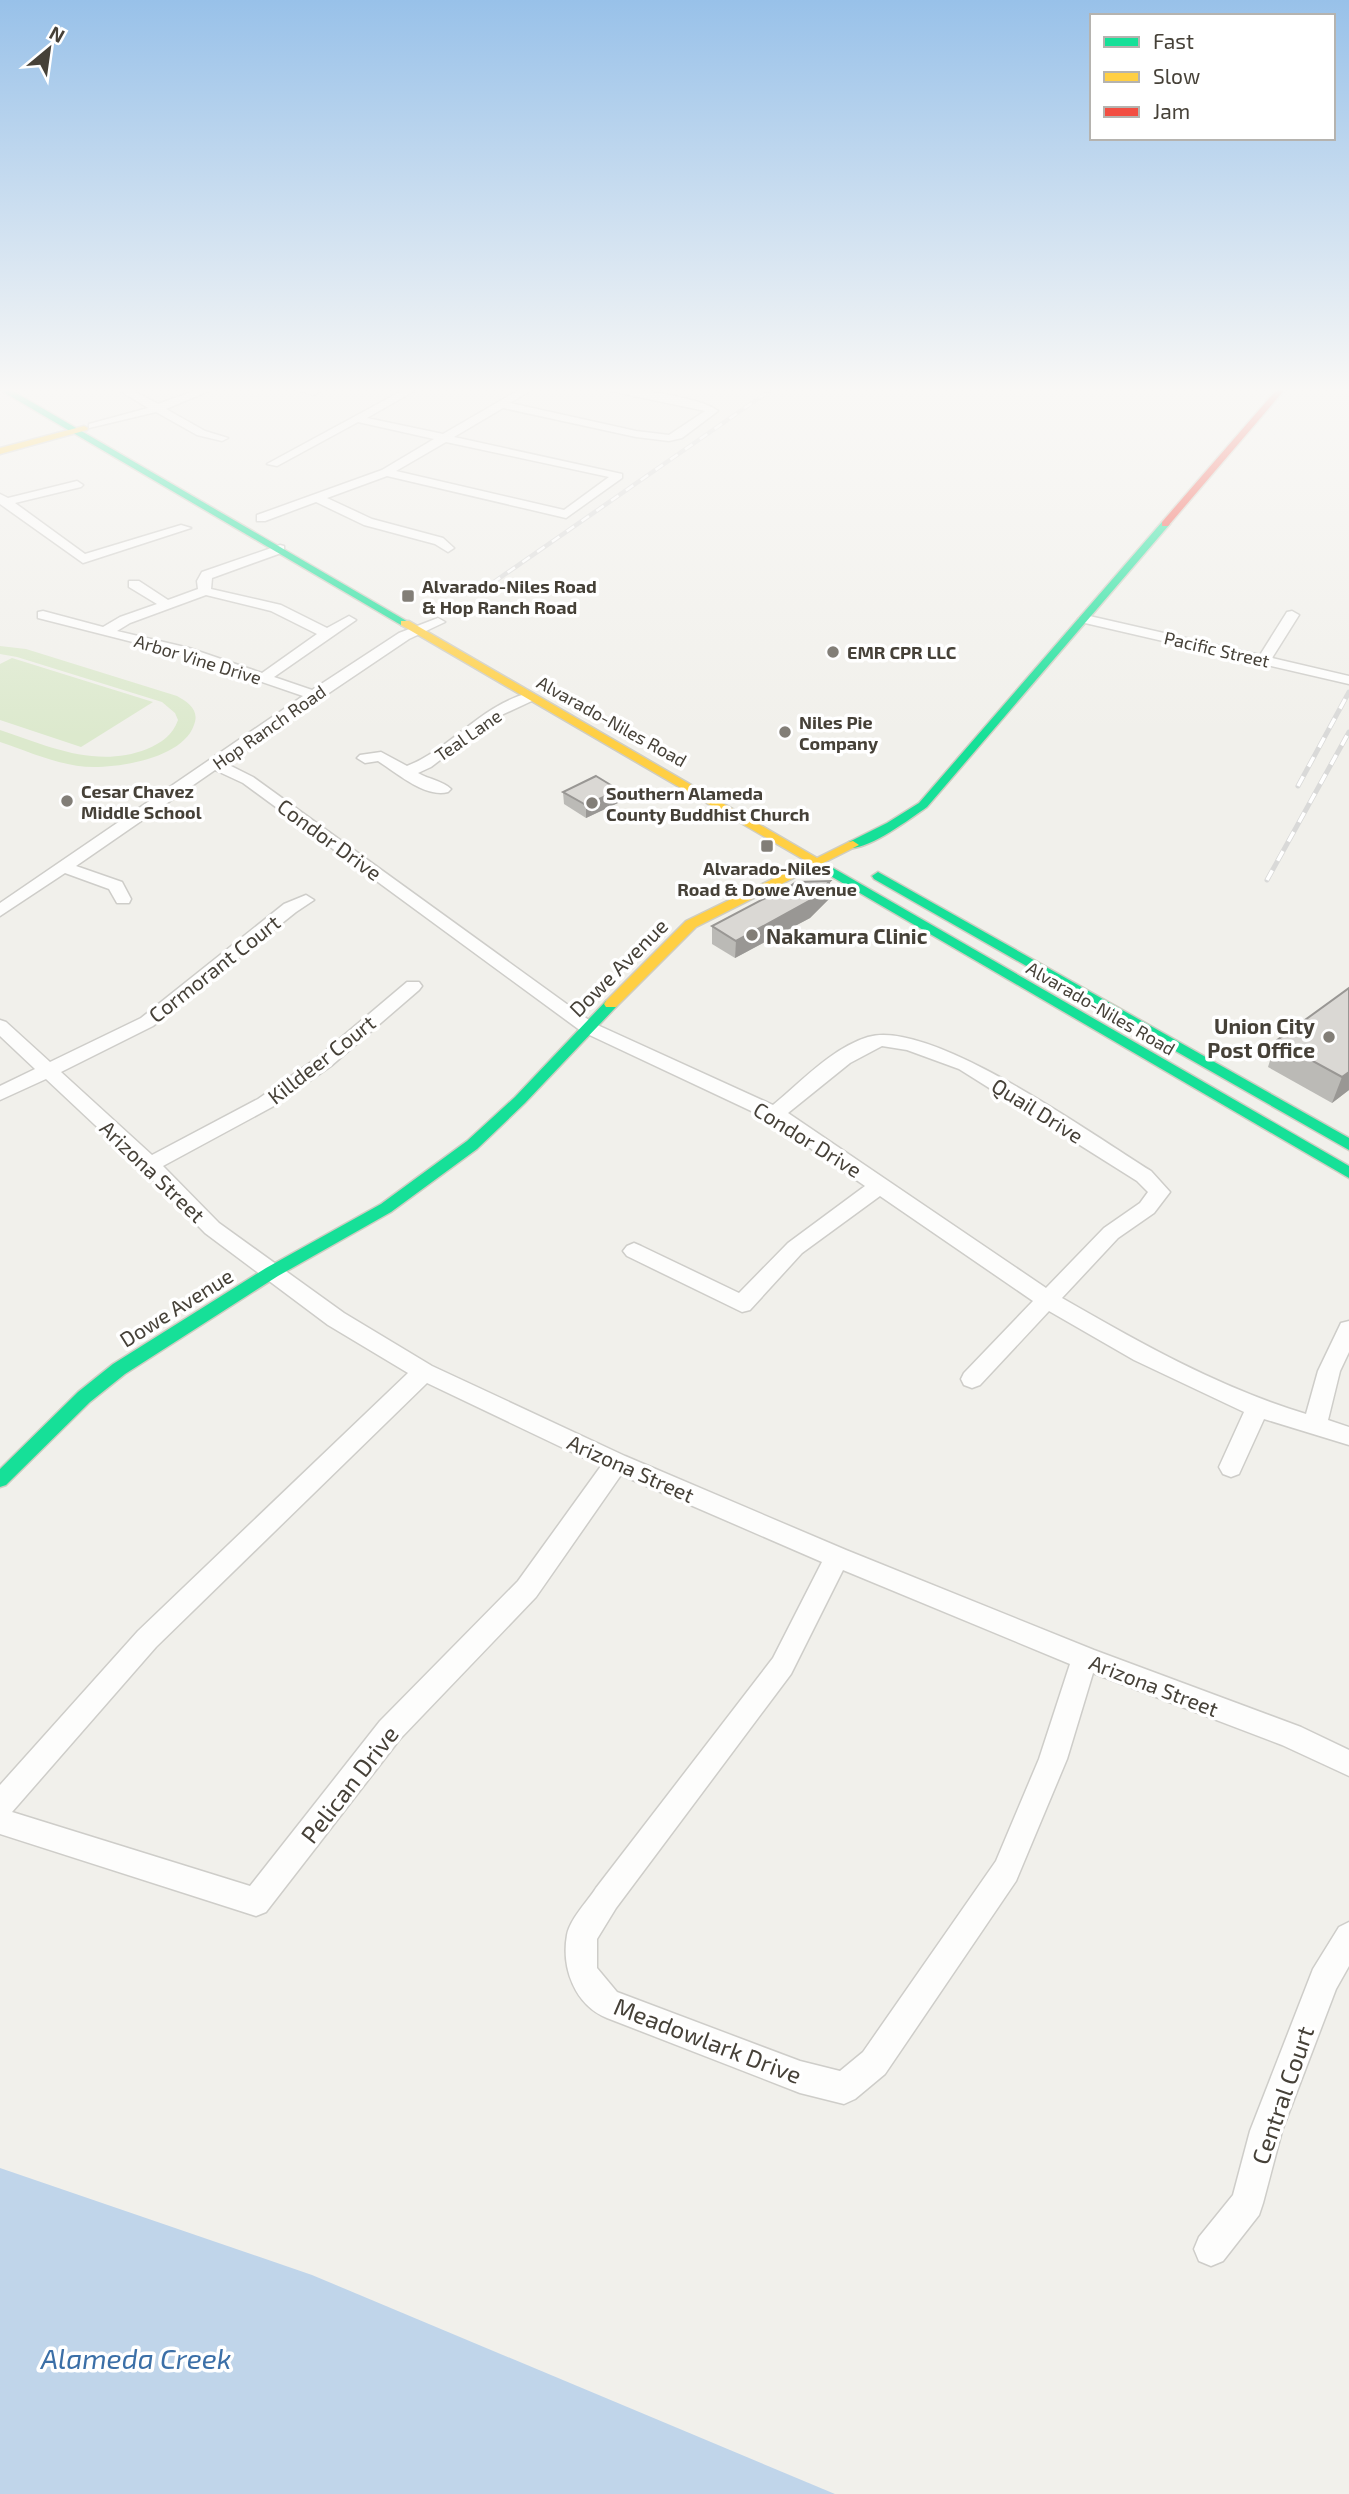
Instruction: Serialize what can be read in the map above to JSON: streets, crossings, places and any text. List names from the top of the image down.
{
  "streets": {
    "main road": ["Alvarado-Niles Road", "Dowe Avenue"],
    "street": [
      "Pacific Street",
      "Arbor Vine Drive",
      "Hop Ranch Road",
      "Teal Lane",
      "Condor Drive",
      "Cormorant Court",
      "Killdeer Court",
      "Quail Drive",
      "Arizona Street",
      "Pelican Drive",
      "Meadowlark Drive",
      "Central Court"
    ]
  },
  "crossings": [
    ["Pacific Street", "Dowe Avenue"],
    ["Arbor Vine Drive", "Hop Ranch Road"],
    ["Alvarado-Niles Road", "Hop Ranch Road"],
    ["Alvarado-Niles Road", "Teal Lane"],
    ["Alvarado-Niles Road", "Dowe Avenue"],
    ["Hop Ranch Road", "Condor Drive"],
    ["Condor Drive", "Dowe Avenue"],
    ["Condor Drive", "Quail Drive"],
    ["Dowe Avenue", "Arizona Street"],
    ["Cormorant Court", "Arizona Street"],
    ["Killdeer Court", "Arizona Street"],
    ["Arizona Street", "Pelican Drive"],
    ["Arizona Street", "Meadowlark Drive"]
  ],
  "water": ["Alameda Creek"],
  "places": {
    "transit": ["Alvarado-Niles Road & Hop Ranch Road", "Alvarado-Niles Road & Dowe Avenue"],
    "other": [
      "EMR CPR LLC",
      "Niles Pie Company",
      "Cesar Chavez Middle School",
      "Southern Alameda County Buddhist Church",
      "Nakamura Clinic",
      "Union City Post Office"
    ]
  },
  "legend": ["Fast", "Slow", "Jam"],
  "north": "top right"
}
